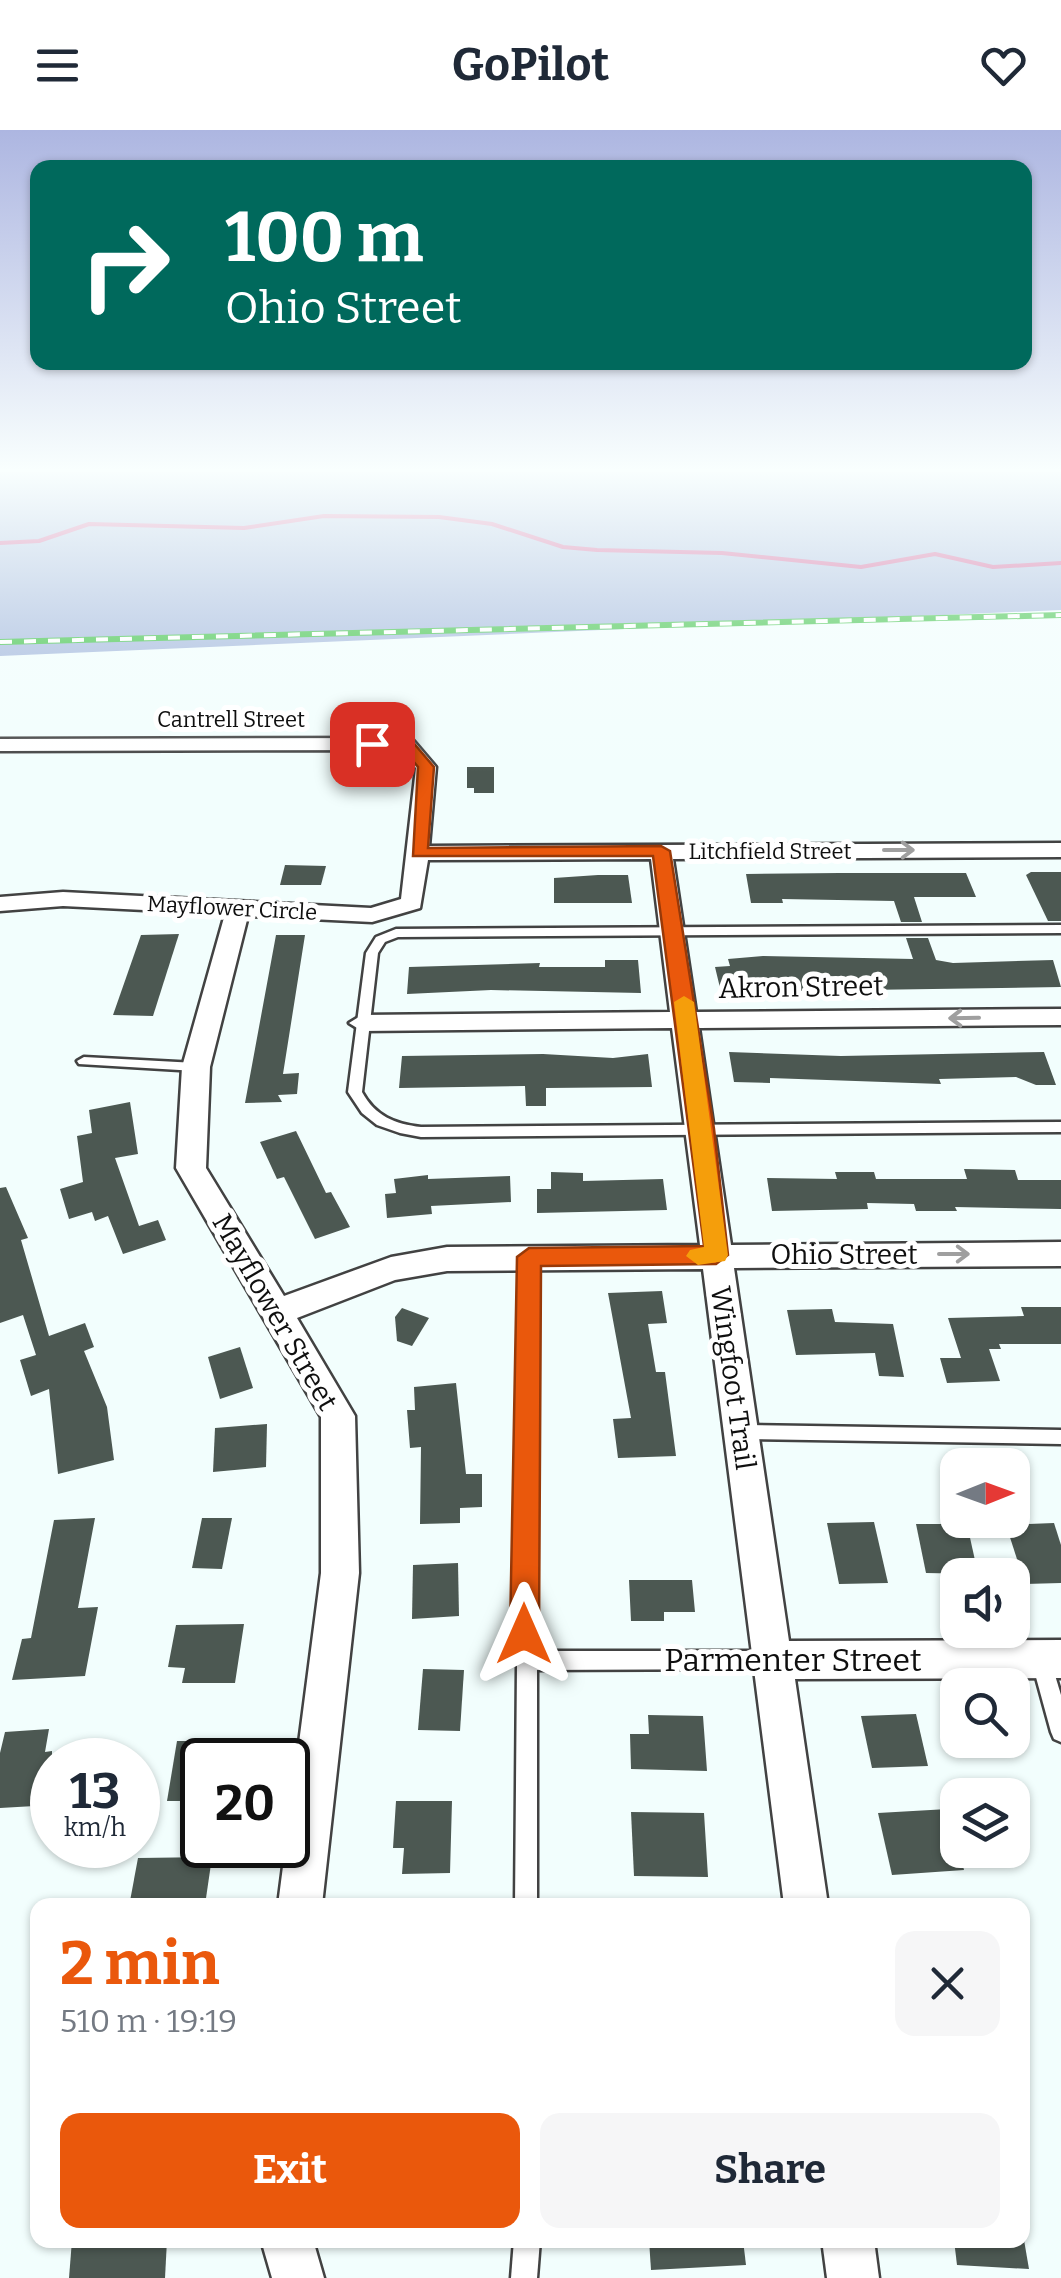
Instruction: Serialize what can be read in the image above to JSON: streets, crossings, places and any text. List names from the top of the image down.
{
  "streets": {
    "street": [
      "Cantrell Street",
      "Litchfield Street",
      "Mayflower Circle",
      "Akron Street",
      "Ohio Street",
      "Mayflower Street",
      "Wingfoot Trail",
      "Parmenter Street"
    ]
  },
  "crossings": [
    ["Cantrell Street", "Litchfield Street"],
    ["Cantrell Street", "Mayflower Circle"],
    ["Litchfield Street", "Mayflower Circle"],
    ["Litchfield Street", "Wingfoot Trail"],
    ["Mayflower Circle", "Mayflower Street"],
    ["Akron Street", "Wingfoot Trail"],
    ["Ohio Street", "Mayflower Street"],
    ["Ohio Street", "Wingfoot Trail"],
    ["Wingfoot Trail", "Parmenter Street"]
  ],
  "one_way": ["Litchfield Street", "Akron Street", "Ohio Street"],
  "north": "right",
  "page": {
    "header": "GoPilot",
    "turn": ["100 m", "Ohio Street"],
    "speed": "13 km/h",
    "limit": "20",
    "heading": ["2 min", "510 m · 19:19"],
    "buttons": ["Exit", "Share"]
  }
}
